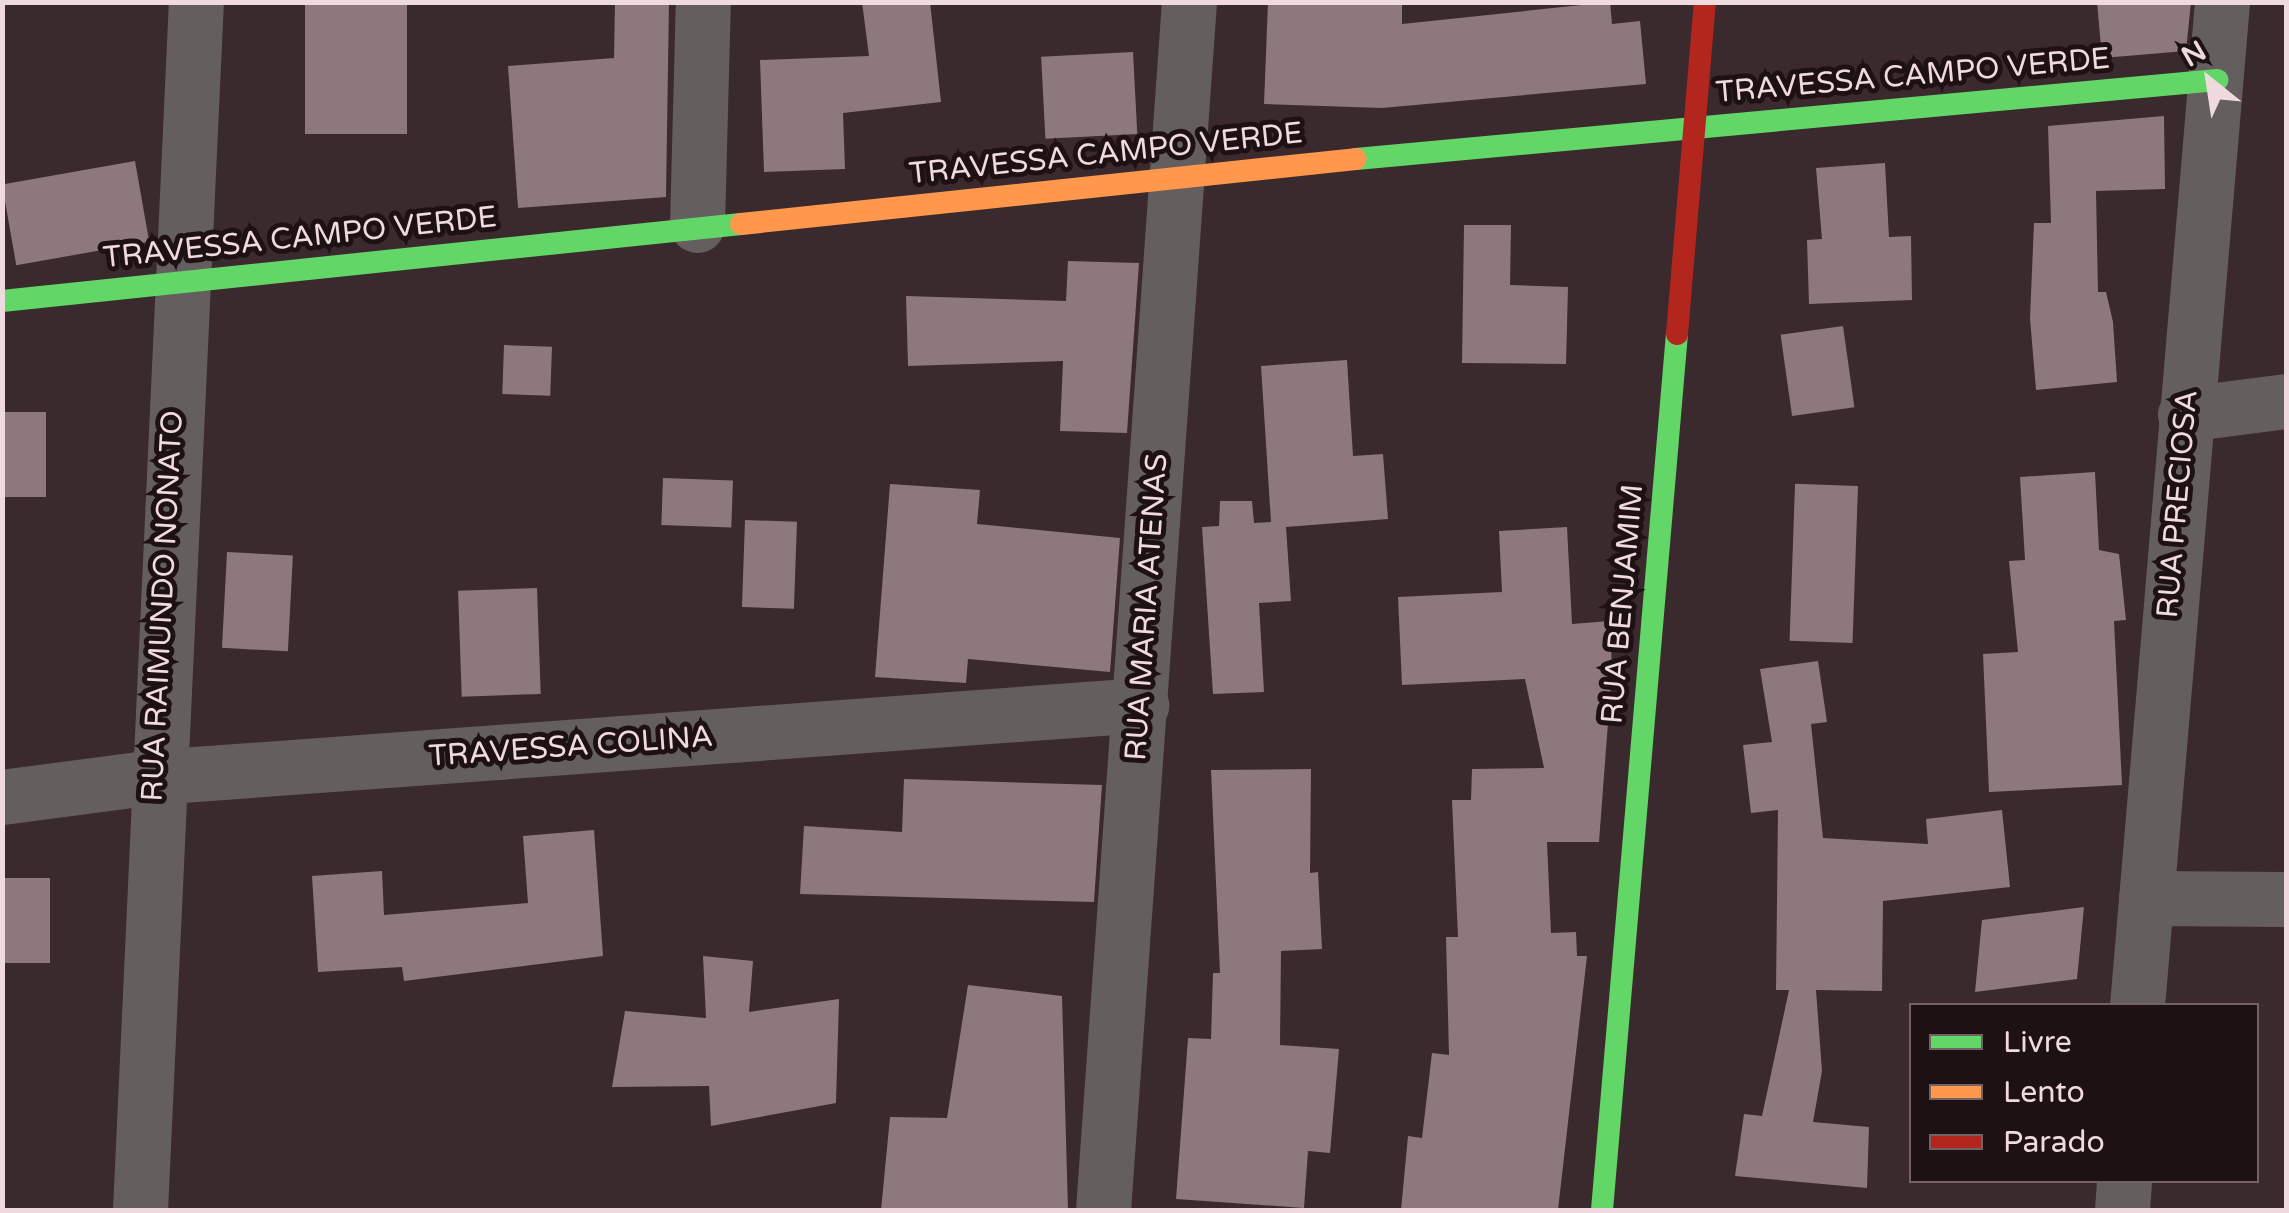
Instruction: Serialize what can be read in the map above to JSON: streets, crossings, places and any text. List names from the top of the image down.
{
  "streets": {
    "street": [
      "TRAVESSA CAMPO VERDE",
      "RUA PRECIOSA",
      "RUA BENJAMIM",
      "RUA RAIMUNDO NONATO",
      "RUA MARIA ATENAS",
      "TRAVESSA COLINA"
    ]
  },
  "crossings": [
    ["TRAVESSA CAMPO VERDE", "RUA PRECIOSA"],
    ["TRAVESSA CAMPO VERDE", "RUA BENJAMIM"],
    ["TRAVESSA CAMPO VERDE", "RUA RAIMUNDO NONATO"],
    ["TRAVESSA CAMPO VERDE", "RUA MARIA ATENAS"],
    ["RUA RAIMUNDO NONATO", "TRAVESSA COLINA"],
    ["RUA MARIA ATENAS", "TRAVESSA COLINA"]
  ],
  "legend": ["Livre", "Lento", "Parado"],
  "north": "top left"
}
